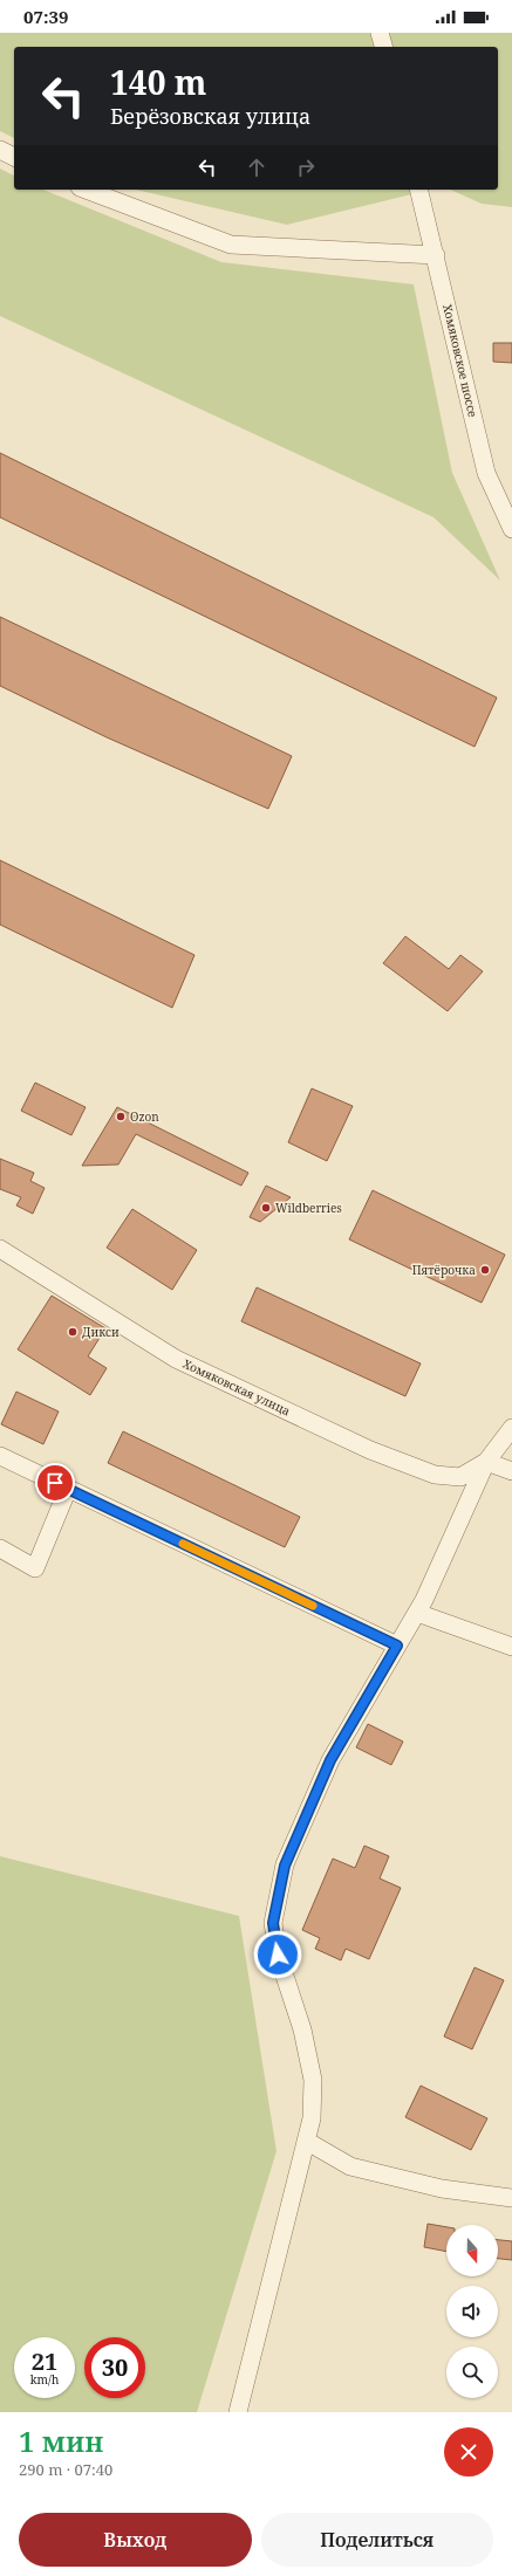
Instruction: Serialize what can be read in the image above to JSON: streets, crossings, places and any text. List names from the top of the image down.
{
  "streets": {
    "street": ["Хомяковское шоссе", "Хомяковская улица"]
  },
  "places": [
    "Ozon",
    "Wildberries",
    "Пятёрочка",
    "Дикси"
  ],
  "north": "bottom",
  "page": {
    "status": "07:39",
    "turn": ["140 m", "Берёзовская улица"],
    "speed": "21 km/h",
    "limit": "30",
    "heading": ["1 мин", "290 m · 07:40"],
    "buttons": ["Выход", "Поделиться"]
  }
}
